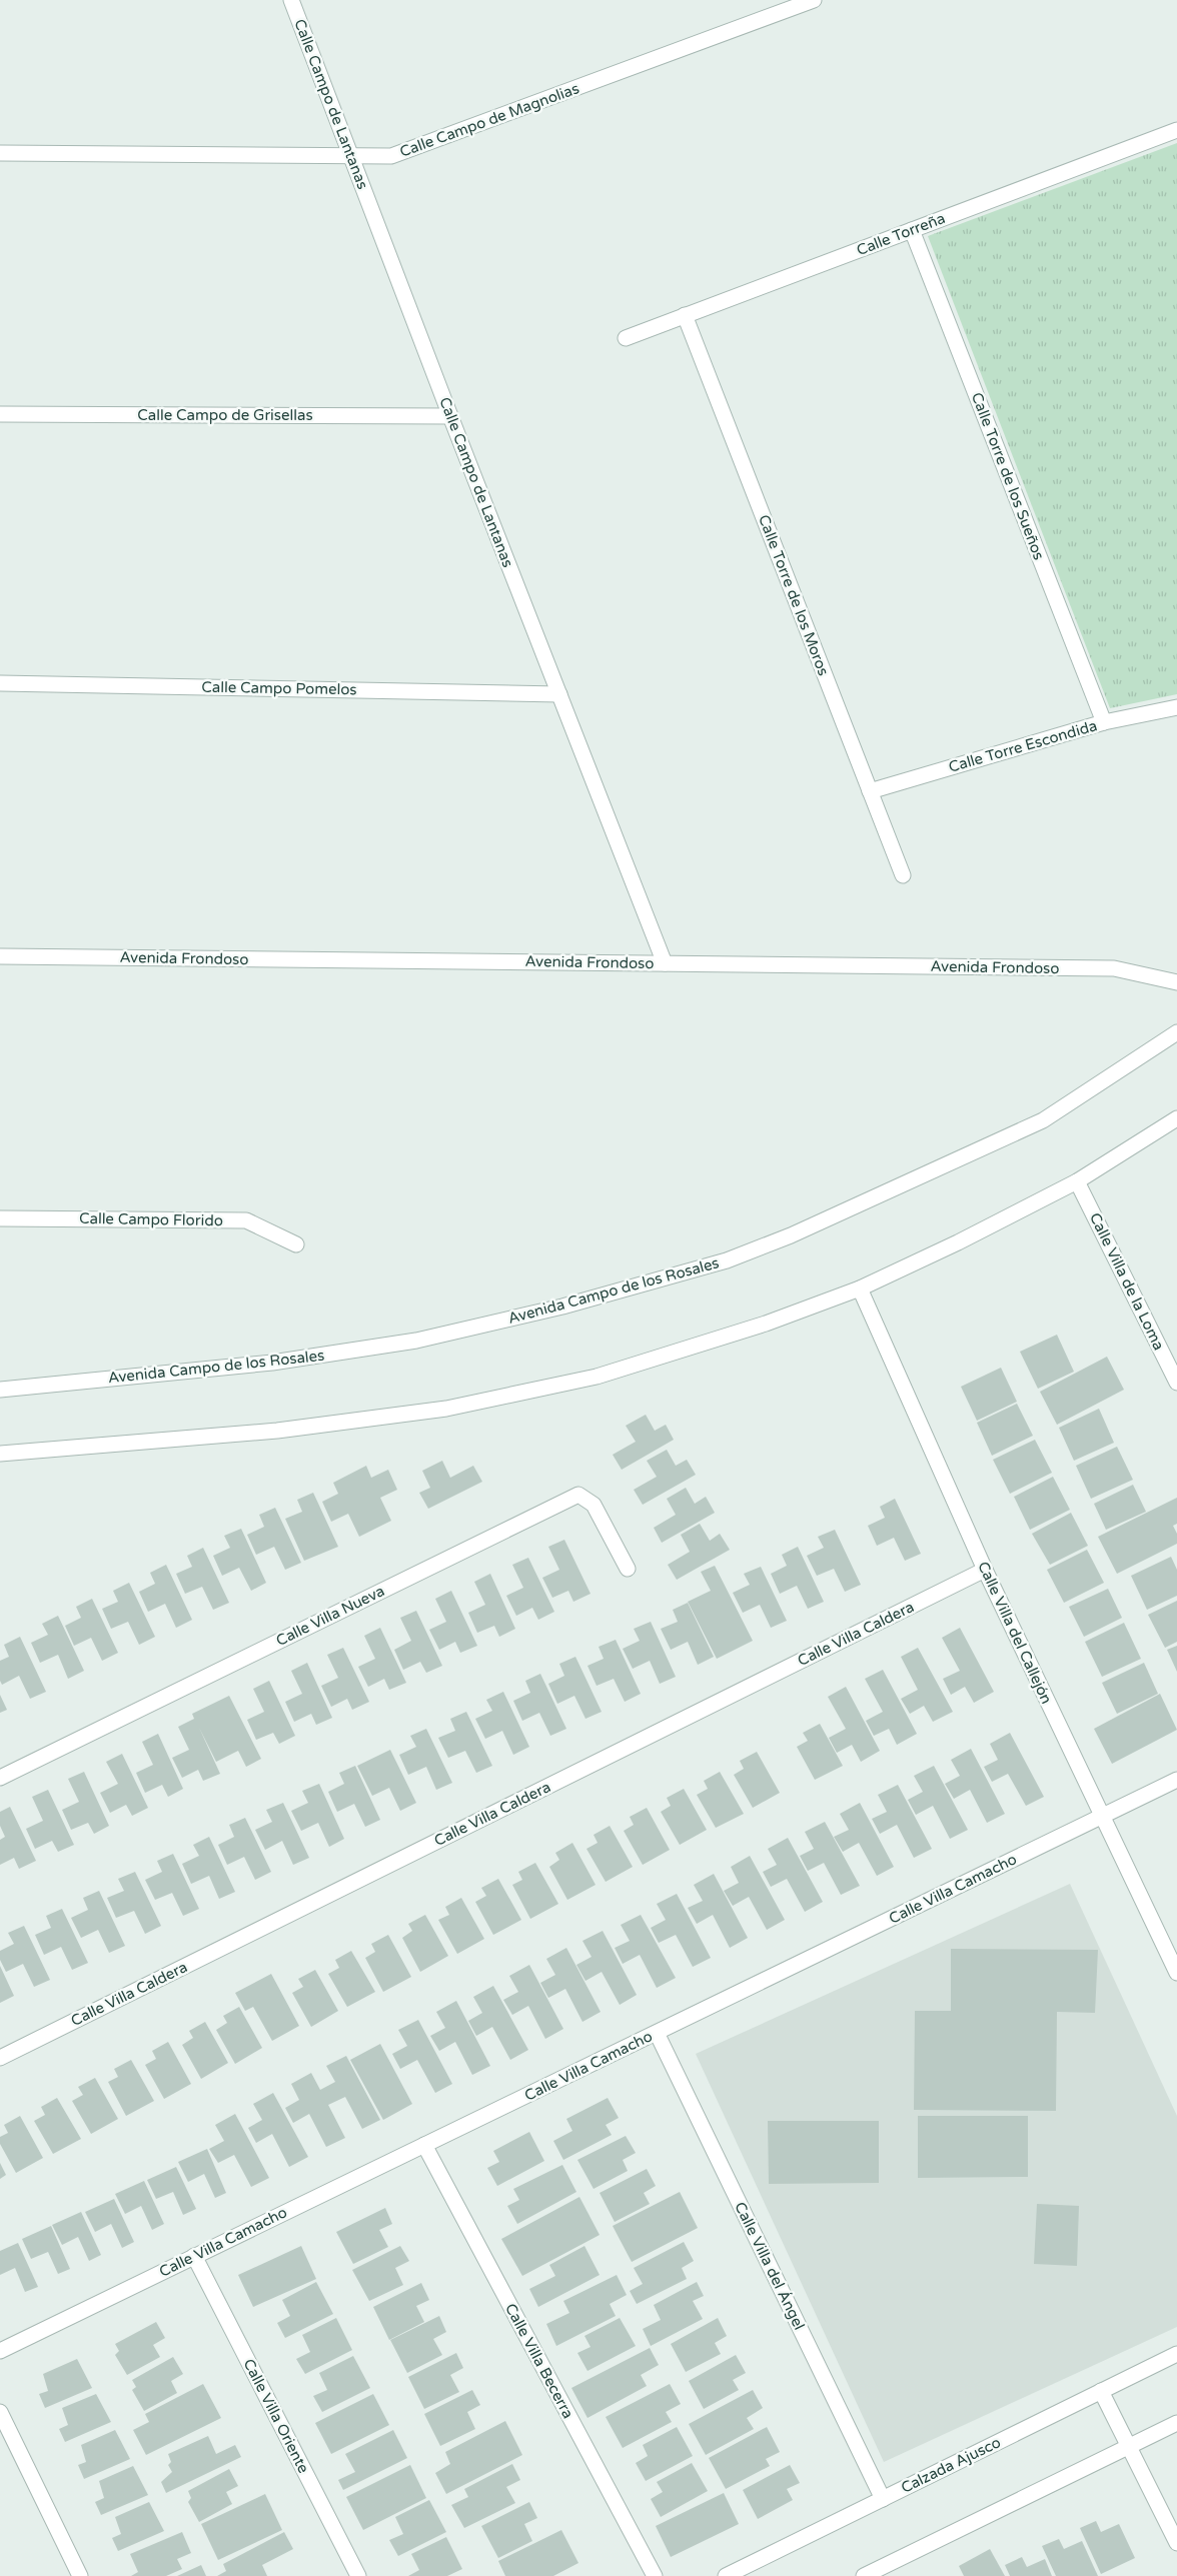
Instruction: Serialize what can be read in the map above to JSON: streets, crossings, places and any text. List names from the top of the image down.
{
  "streets": {
    "street": [
      "Calle Campo de Lantanas",
      "Calle Campo de Magnolias",
      "Calle Torreña",
      "Calle Campo de Grisellas",
      "Calle Torre de los Sueños",
      "Calle Torre de los Moros",
      "Calle Campo Pomelos",
      "Calle Torre Escondida",
      "Avenida Frondoso",
      "Calle Campo Florido",
      "Calle Villa de la Loma",
      "Avenida Campo de los Rosales",
      "Calle Villa Nueva",
      "Calle Villa del Callejón",
      "Calle Villa Caldera",
      "Calle Villa Camacho",
      "Calle Villa del Ángel",
      "Calle Villa Becerra",
      "Calle Villa Oriente",
      "Calzada Ajusco"
    ]
  },
  "crossings": [
    ["Calle Campo de Lantanas", "Calle Campo de Magnolias"],
    ["Calle Campo de Lantanas", "Calle Campo de Grisellas"],
    ["Calle Campo de Lantanas", "Calle Campo Pomelos"],
    ["Calle Campo de Lantanas", "Avenida Frondoso"],
    ["Calle Torreña", "Calle Torre de los Sueños"],
    ["Calle Torreña", "Calle Torre de los Moros"],
    ["Calle Torre de los Sueños", "Calle Torre Escondida"],
    ["Calle Torre de los Moros", "Calle Torre Escondida"],
    ["Calle Villa del Callejón", "Calle Villa Caldera"],
    ["Calle Villa del Callejón", "Calle Villa Camacho"],
    ["Calle Villa Camacho", "Calle Villa del Ángel"],
    ["Calle Villa Camacho", "Calle Villa Becerra"],
    ["Calle Villa Camacho", "Calle Villa Oriente"],
    ["Calle Villa del Ángel", "Calzada Ajusco"]
  ]
}
